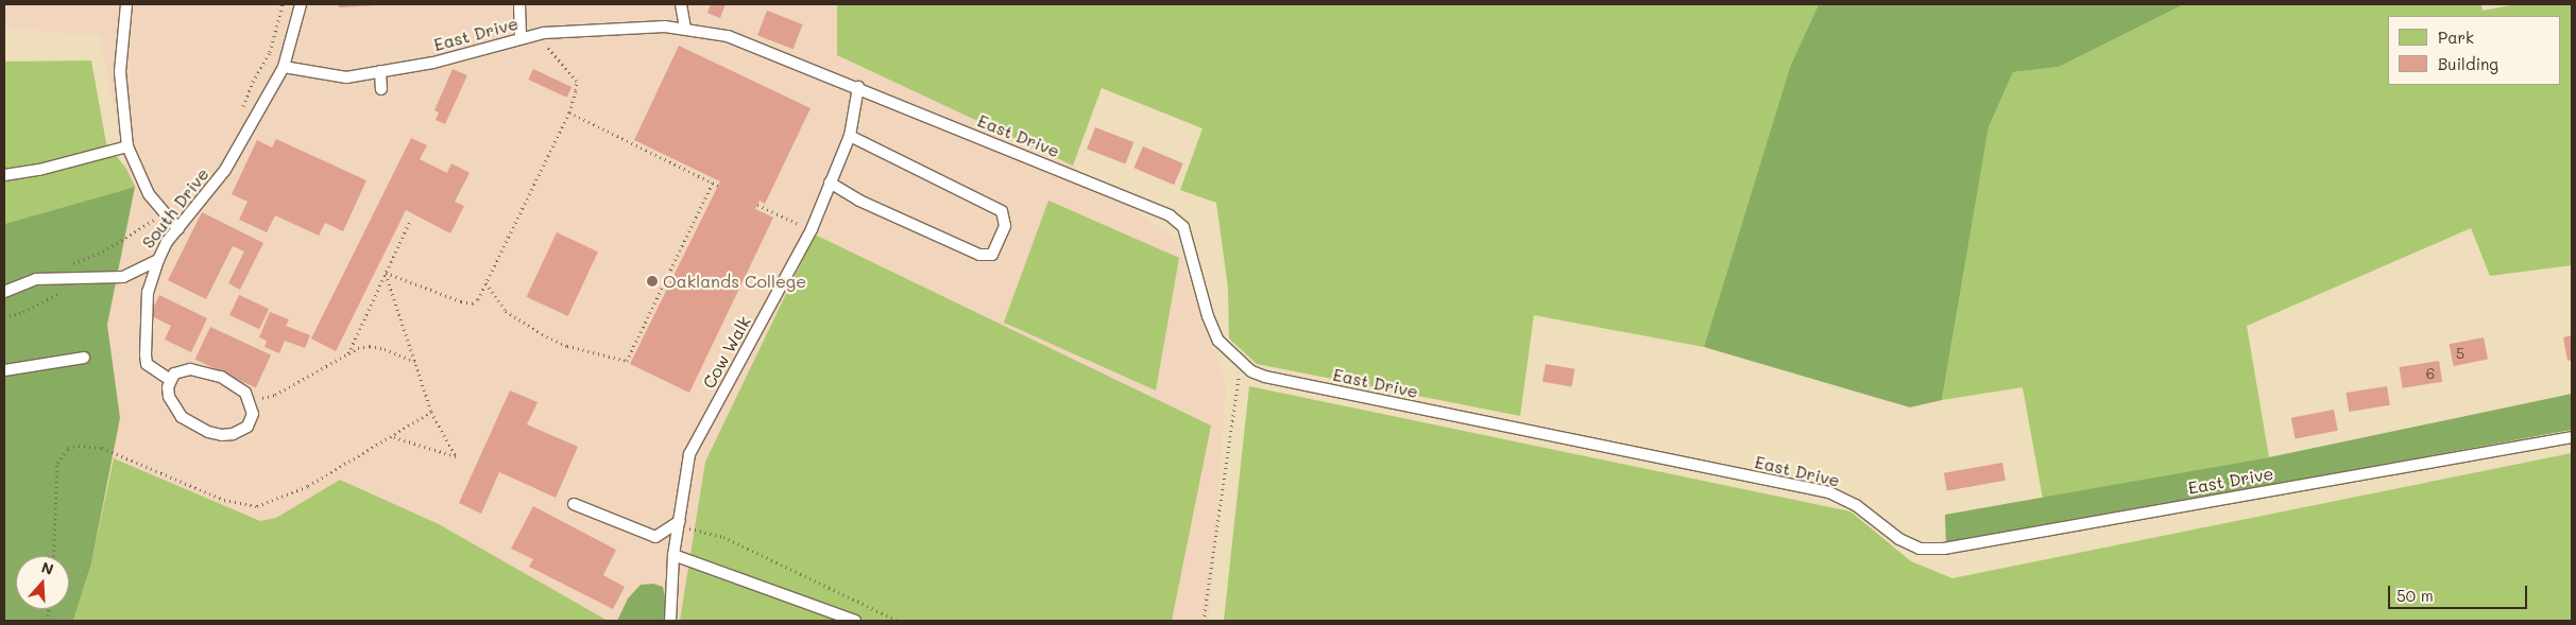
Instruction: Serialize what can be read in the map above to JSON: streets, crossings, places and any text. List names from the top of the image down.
{
  "streets": {
    "lane": ["East Drive", "South Drive", "Cow Walk"]
  },
  "crossings": [
    ["East Drive", "South Drive"],
    ["East Drive", "Cow Walk"]
  ],
  "places": ["Oaklands College"],
  "house_numbers": ["5", "6"],
  "legend": ["Park", "Building"],
  "scale_bar": "50 m",
  "north": "top"
}
